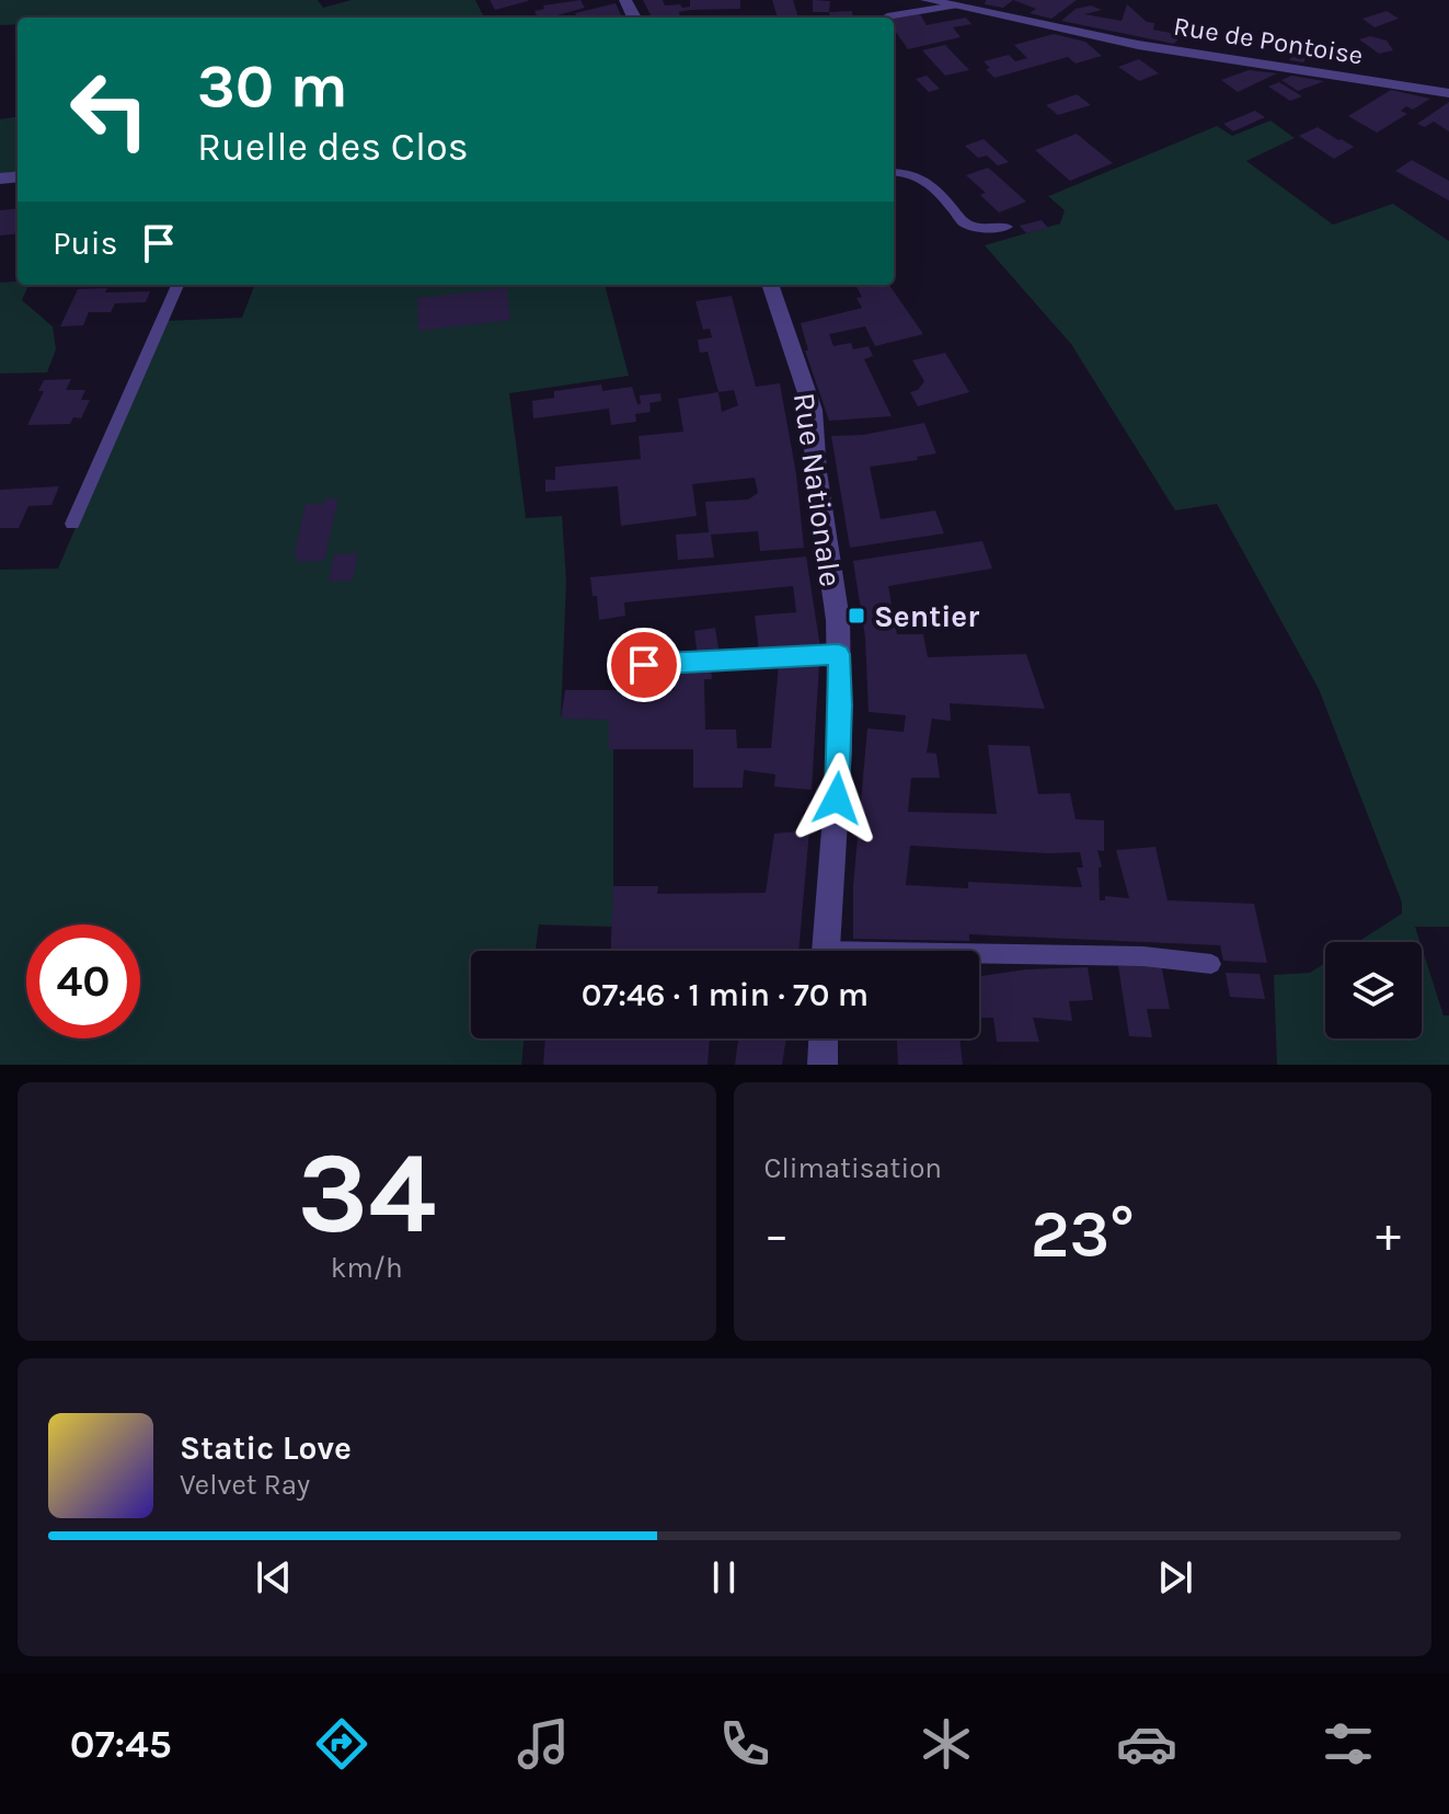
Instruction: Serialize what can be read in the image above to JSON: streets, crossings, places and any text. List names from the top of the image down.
{
  "streets": {
    "street": ["Rue de Pontoise", "Rue Nationale"]
  },
  "places": {
    "transit": ["Sentier"]
  },
  "page": {
    "turn": ["30 m", "Ruelle des Clos"],
    "then": "Puis",
    "limit": "40",
    "trip": "07:46 · 1 min · 70 m",
    "tile": [
      ["34", "km/h"],
      "Climatisation"
    ],
    "heat": ["−", "23°", "+"],
    "song": ["Static Love", "Velvet Ray"],
    "tabs": "07:45"
  }
}
